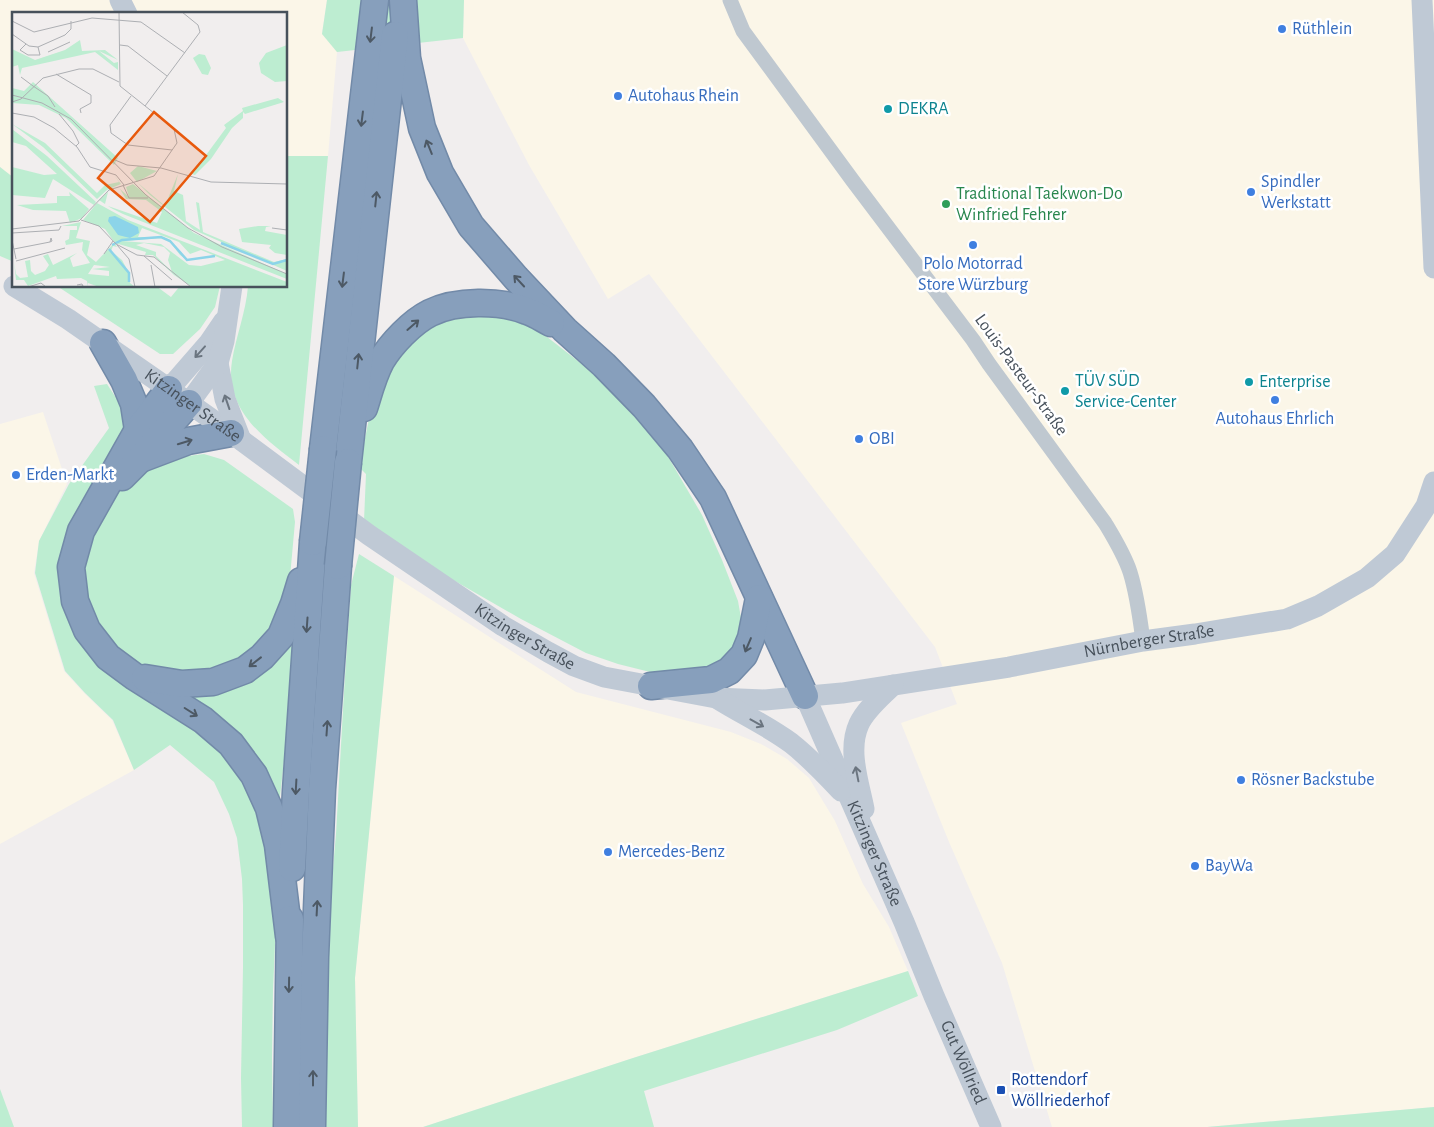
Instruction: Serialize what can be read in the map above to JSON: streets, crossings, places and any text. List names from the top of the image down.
{
  "streets": {
    "street": [
      "Louis-Pasteur-Straße",
      "Kitzinger Straße",
      "Nürnberger Straße",
      "Gut Wöllried"
    ]
  },
  "crossings": [
    ["Louis-Pasteur-Straße", "Nürnberger Straße"],
    ["Kitzinger Straße", "Nürnberger Straße"],
    ["Kitzinger Straße", "Gut Wöllried"]
  ],
  "places": {
    "other": [
      "Rüthlein",
      "Autohaus Rhein",
      "DEKRA",
      "Spindler Werkstatt",
      "Traditional Taekwon-Do Winfried Fehrer",
      "Polo Motorrad Store Würzburg",
      "Enterprise",
      "TÜV SÜD Service-Center",
      "Autohaus Ehrlich",
      "OBI",
      "Erden-Markt",
      "Rösner Backstube",
      "Mercedes-Benz",
      "BayWa"
    ],
    "transit": ["Rottendorf Wöllriederhof"]
  }
}
